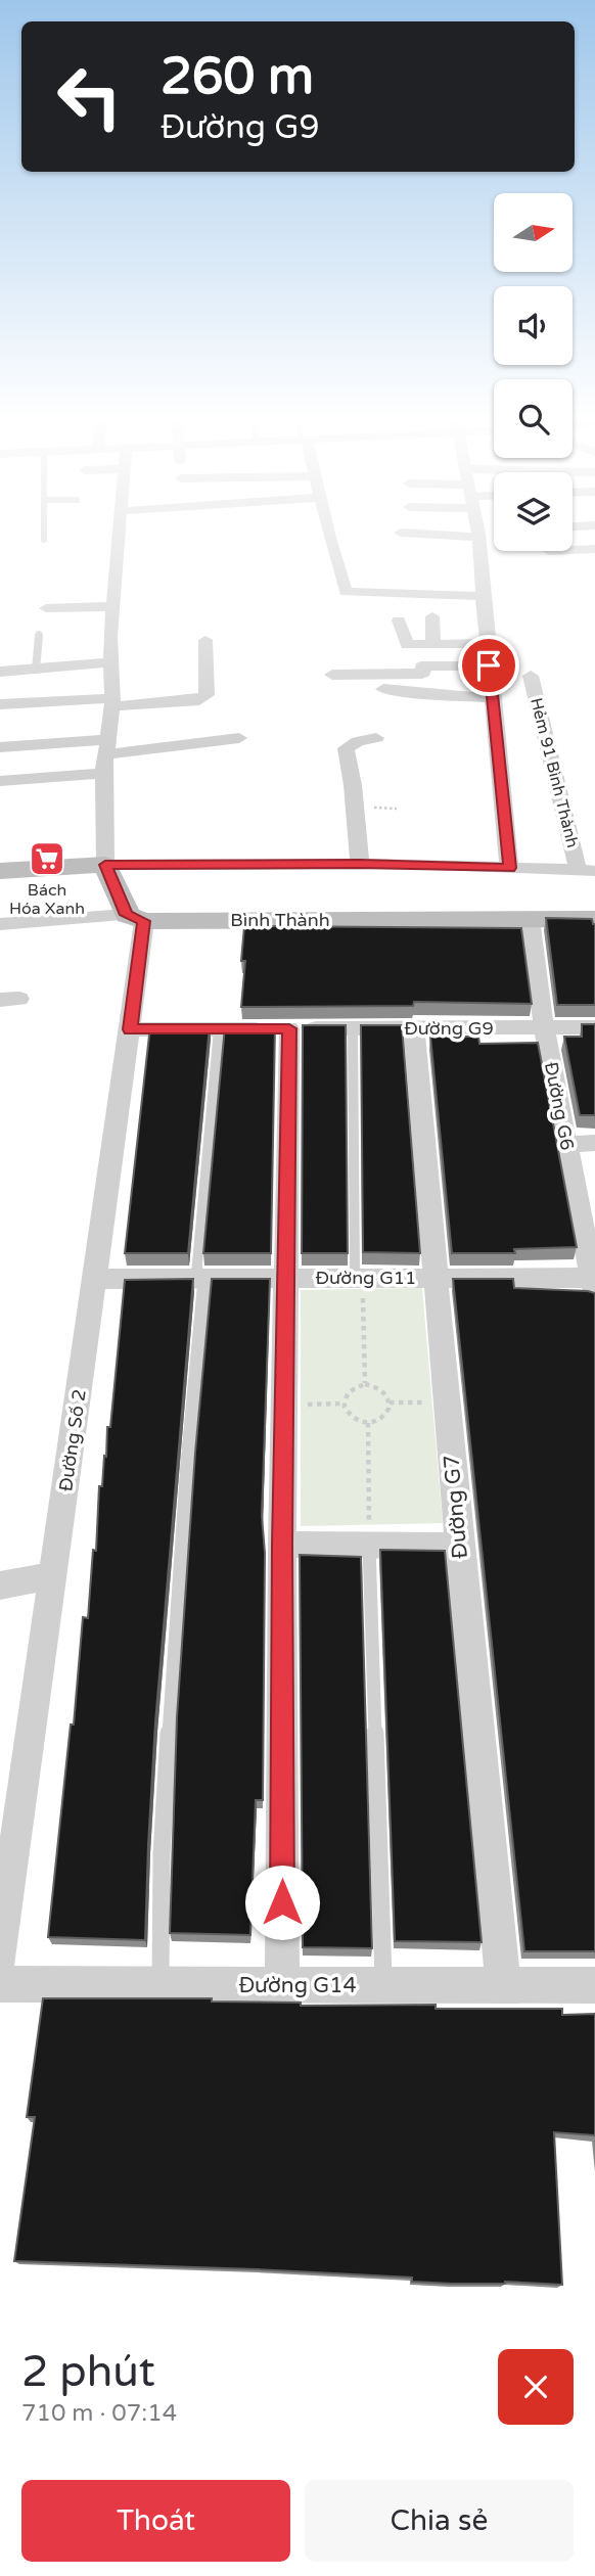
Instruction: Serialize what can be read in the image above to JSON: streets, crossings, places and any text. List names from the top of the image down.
{
  "streets": {
    "street": [
      "Hẻm 91 Bình Thành",
      "Bình Thành",
      "Đường G9",
      "Đường G6",
      "Đường G11",
      "Đường Số 2",
      "Đường G7",
      "Đường G14"
    ]
  },
  "crossings": [
    ["Bình Thành", "Đường G6"],
    ["Bình Thành", "Đường Số 2"],
    ["Đường G9", "Đường G6"],
    ["Đường G9", "Đường Số 2"],
    ["Đường G9", "Đường G7"],
    ["Đường G6", "Đường G11"],
    ["Đường G11", "Đường Số 2"],
    ["Đường G11", "Đường G7"],
    ["Đường G7", "Đường G14"]
  ],
  "places": {
    "supermarket": ["Bách Hóa Xanh"]
  },
  "north": "right",
  "page": {
    "turn": ["260 m", "Đường G9"],
    "heading": ["2 phút", "710 m · 07:14"],
    "buttons": ["Thoát", "Chia sẻ"]
  }
}
